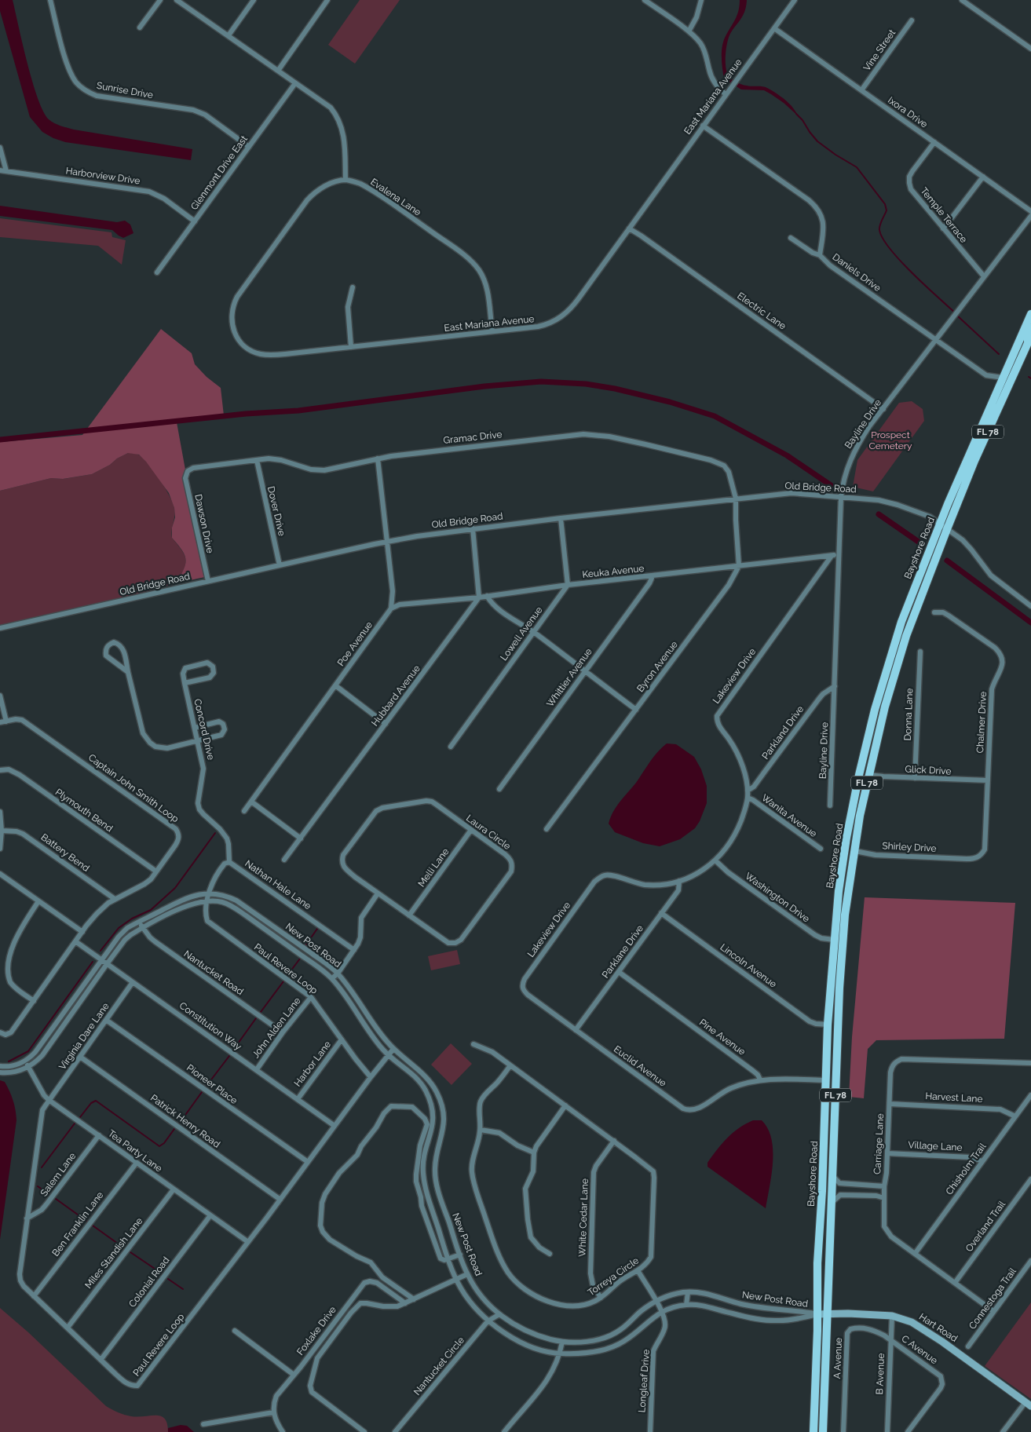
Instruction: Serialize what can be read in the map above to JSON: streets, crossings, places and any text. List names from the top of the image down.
{
  "streets": {
    "main road": ["FL 78", "Bayshore Road"],
    "street": [
      "Vine Street",
      "Sunrise Drive",
      "East Mariana Avenue",
      "Ixora Drive",
      "Glenmont Drive East",
      "Harborview Drive",
      "Evalena Lane",
      "Temple Terrace",
      "Daniels Drive",
      "Electric Lane",
      "Bayline Drive",
      "Gramac Drive",
      "Old Bridge Road",
      "Dover Drive",
      "Dawson Drive",
      "Keuka Avenue",
      "Lowell Avenue",
      "Poe Avenue",
      "Byron Avenue",
      "Lakeview Drive",
      "Whittier Avenue",
      "Hubbard Avenue",
      "Donna Lane",
      "Chalmer Drive",
      "Concord Drive",
      "Parkland Drive",
      "Glick Drive",
      "Captain John Smith Loop",
      "Plymouth Bend",
      "Wanita Avenue",
      "Laura Circle",
      "Shirley Drive",
      "Battery Bend",
      "Melli Lane",
      "Nathan Hale Lane",
      "Washington Drive",
      "New Post Road",
      "Parklane Drive",
      "Lincoln Avenue",
      "Paul Revere Loop",
      "Nantucket Road",
      "Constitution Way",
      "John Alden Lane",
      "Virginia Dare Lane",
      "Pine Avenue",
      "Harbor Lane",
      "Euclid Avenue",
      "Pioneer Place",
      "Harvest Lane",
      "Patrick Henry Road",
      "Carriage Lane",
      "Village Lane",
      "Tea Party Lane",
      "Chisholm Trail",
      "Salem Lane",
      "White Cedar Lane",
      "Ben Franklin Lane",
      "Overland Trail",
      "Miles Standish Lane",
      "Torreya Circle",
      "Colonial Road",
      "Connestoga Trail",
      "Hart Road",
      "Foxlake Drive",
      "C Avenue",
      "A Avenue",
      "Nantucket Circle",
      "B Avenue",
      "Longleaf Drive"
    ]
  },
  "crossings": [
    ["Vine Street", "Ixora Drive"],
    ["Sunrise Drive", "Glenmont Drive East"],
    ["East Mariana Avenue", "Ixora Drive"],
    ["East Mariana Avenue", "Evalena Lane"],
    ["East Mariana Avenue", "Daniels Drive"],
    ["East Mariana Avenue", "Electric Lane"],
    ["Ixora Drive", "Temple Terrace"],
    ["Glenmont Drive East", "Harborview Drive"],
    ["Temple Terrace", "Bayline Drive"],
    ["Daniels Drive", "Bayline Drive"],
    ["Daniels Drive", "Bayshore Road"],
    ["Electric Lane", "Bayline Drive"],
    ["Bayline Drive", "Old Bridge Road"],
    ["Bayline Drive", "Keuka Avenue"],
    ["Bayline Drive", "Parkland Drive"],
    ["Gramac Drive", "Old Bridge Road"],
    ["Gramac Drive", "Dover Drive"],
    ["Gramac Drive", "Dawson Drive"],
    ["Old Bridge Road", "Dover Drive"],
    ["Old Bridge Road", "Dawson Drive"],
    ["Old Bridge Road", "Bayshore Road"],
    ["Bayshore Road", "Glick Drive"],
    ["Bayshore Road", "Shirley Drive"],
    ["Bayshore Road", "Washington Drive"],
    ["Bayshore Road", "New Post Road"],
    ["Bayshore Road", "Lincoln Avenue"],
    ["Bayshore Road", "Hart Road"],
    ["Keuka Avenue", "Lowell Avenue"],
    ["Keuka Avenue", "Poe Avenue"],
    ["Keuka Avenue", "Byron Avenue"],
    ["Keuka Avenue", "Lakeview Drive"],
    ["Keuka Avenue", "Whittier Avenue"],
    ["Keuka Avenue", "Hubbard Avenue"],
    ["Lakeview Drive", "Parkland Drive"],
    ["Lakeview Drive", "Wanita Avenue"],
    ["Lakeview Drive", "Washington Drive"],
    ["Lakeview Drive", "Parklane Drive"],
    ["Lakeview Drive", "Euclid Avenue"],
    ["Donna Lane", "Glick Drive"],
    ["Chalmer Drive", "Glick Drive"],
    ["Chalmer Drive", "Shirley Drive"],
    ["Concord Drive", "Nathan Hale Lane"],
    ["Captain John Smith Loop", "Plymouth Bend"],
    ["Captain John Smith Loop", "Battery Bend"],
    ["Captain John Smith Loop", "Constitution Way"],
    ["Laura Circle", "Melli Lane"],
    ["Nathan Hale Lane", "New Post Road"],
    ["Nathan Hale Lane", "Paul Revere Loop"],
    ["New Post Road", "Paul Revere Loop"],
    ["New Post Road", "Nantucket Road"],
    ["New Post Road", "Constitution Way"],
    ["New Post Road", "Tea Party Lane"],
    ["New Post Road", "Hart Road"],
    ["New Post Road", "Nantucket Circle"],
    ["New Post Road", "Longleaf Drive"],
    ["Parklane Drive", "Lincoln Avenue"],
    ["Parklane Drive", "Pine Avenue"],
    ["Parklane Drive", "Euclid Avenue"],
    ["Paul Revere Loop", "Constitution Way"],
    ["Paul Revere Loop", "John Alden Lane"],
    ["Paul Revere Loop", "Virginia Dare Lane"],
    ["Paul Revere Loop", "Harbor Lane"],
    ["Paul Revere Loop", "Pioneer Place"],
    ["Paul Revere Loop", "Patrick Henry Road"],
    ["Paul Revere Loop", "Tea Party Lane"],
    ["Paul Revere Loop", "Salem Lane"],
    ["Paul Revere Loop", "Ben Franklin Lane"],
    ["Paul Revere Loop", "Miles Standish Lane"],
    ["Paul Revere Loop", "Colonial Road"],
    ["Nantucket Road", "John Alden Lane"],
    ["Constitution Way", "John Alden Lane"],
    ["Constitution Way", "Virginia Dare Lane"],
    ["Constitution Way", "Harbor Lane"],
    ["Virginia Dare Lane", "Pioneer Place"],
    ["Virginia Dare Lane", "Patrick Henry Road"],
    ["Virginia Dare Lane", "Tea Party Lane"],
    ["Pine Avenue", "Euclid Avenue"],
    ["Harvest Lane", "Carriage Lane"],
    ["Harvest Lane", "Chisholm Trail"],
    ["Carriage Lane", "Village Lane"],
    ["Carriage Lane", "Chisholm Trail"],
    ["Carriage Lane", "Overland Trail"],
    ["Carriage Lane", "Connestoga Trail"],
    ["Village Lane", "Chisholm Trail"],
    ["Tea Party Lane", "Salem Lane"],
    ["Tea Party Lane", "Ben Franklin Lane"],
    ["Tea Party Lane", "Miles Standish Lane"],
    ["Tea Party Lane", "Colonial Road"],
    ["White Cedar Lane", "Torreya Circle"],
    ["Torreya Circle", "Longleaf Drive"],
    ["Hart Road", "B Avenue"],
    ["C Avenue", "A Avenue"],
    ["C Avenue", "B Avenue"],
    ["A Avenue", "B Avenue"]
  ],
  "parks": ["Prospect Cemetery"]
}
